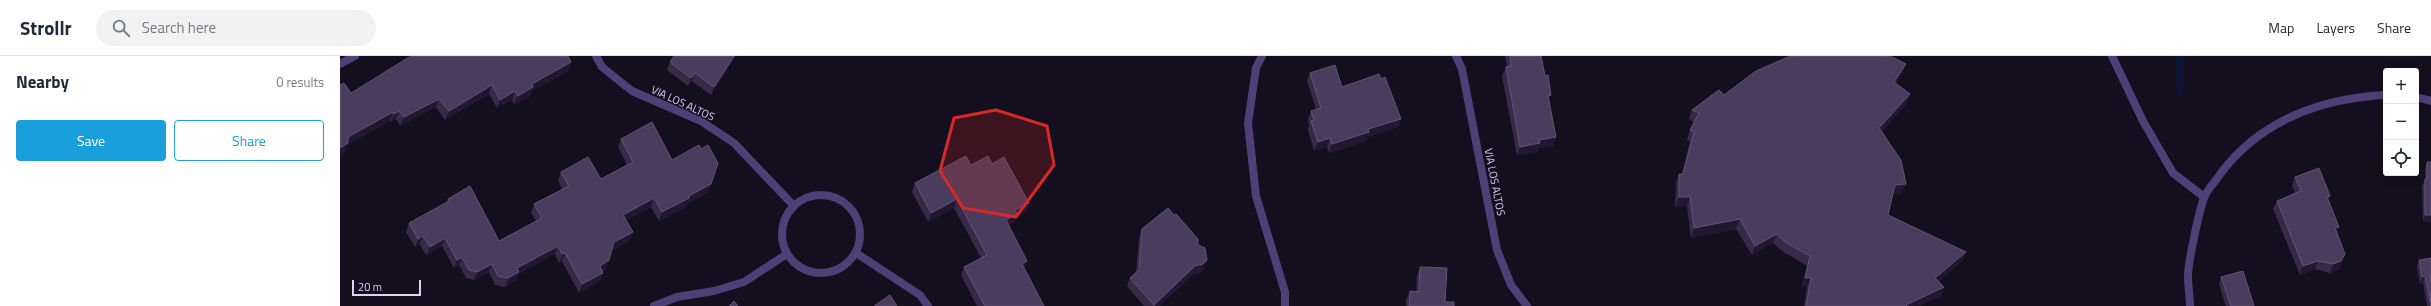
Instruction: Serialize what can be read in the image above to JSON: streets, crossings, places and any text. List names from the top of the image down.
{
  "streets": {
    "street": ["VIA LOS ALTOS"]
  },
  "scale_bar": "20 m",
  "page": {
    "header": "Strollr",
    "search": "Search here",
    "nav": ["Map", "Layers", "Share"],
    "heading": ["Nearby", "0 results"],
    "map_buttons": ["+", "−"],
    "buttons": ["Save", "Share"],
    "scale": "20 m"
  }
}
